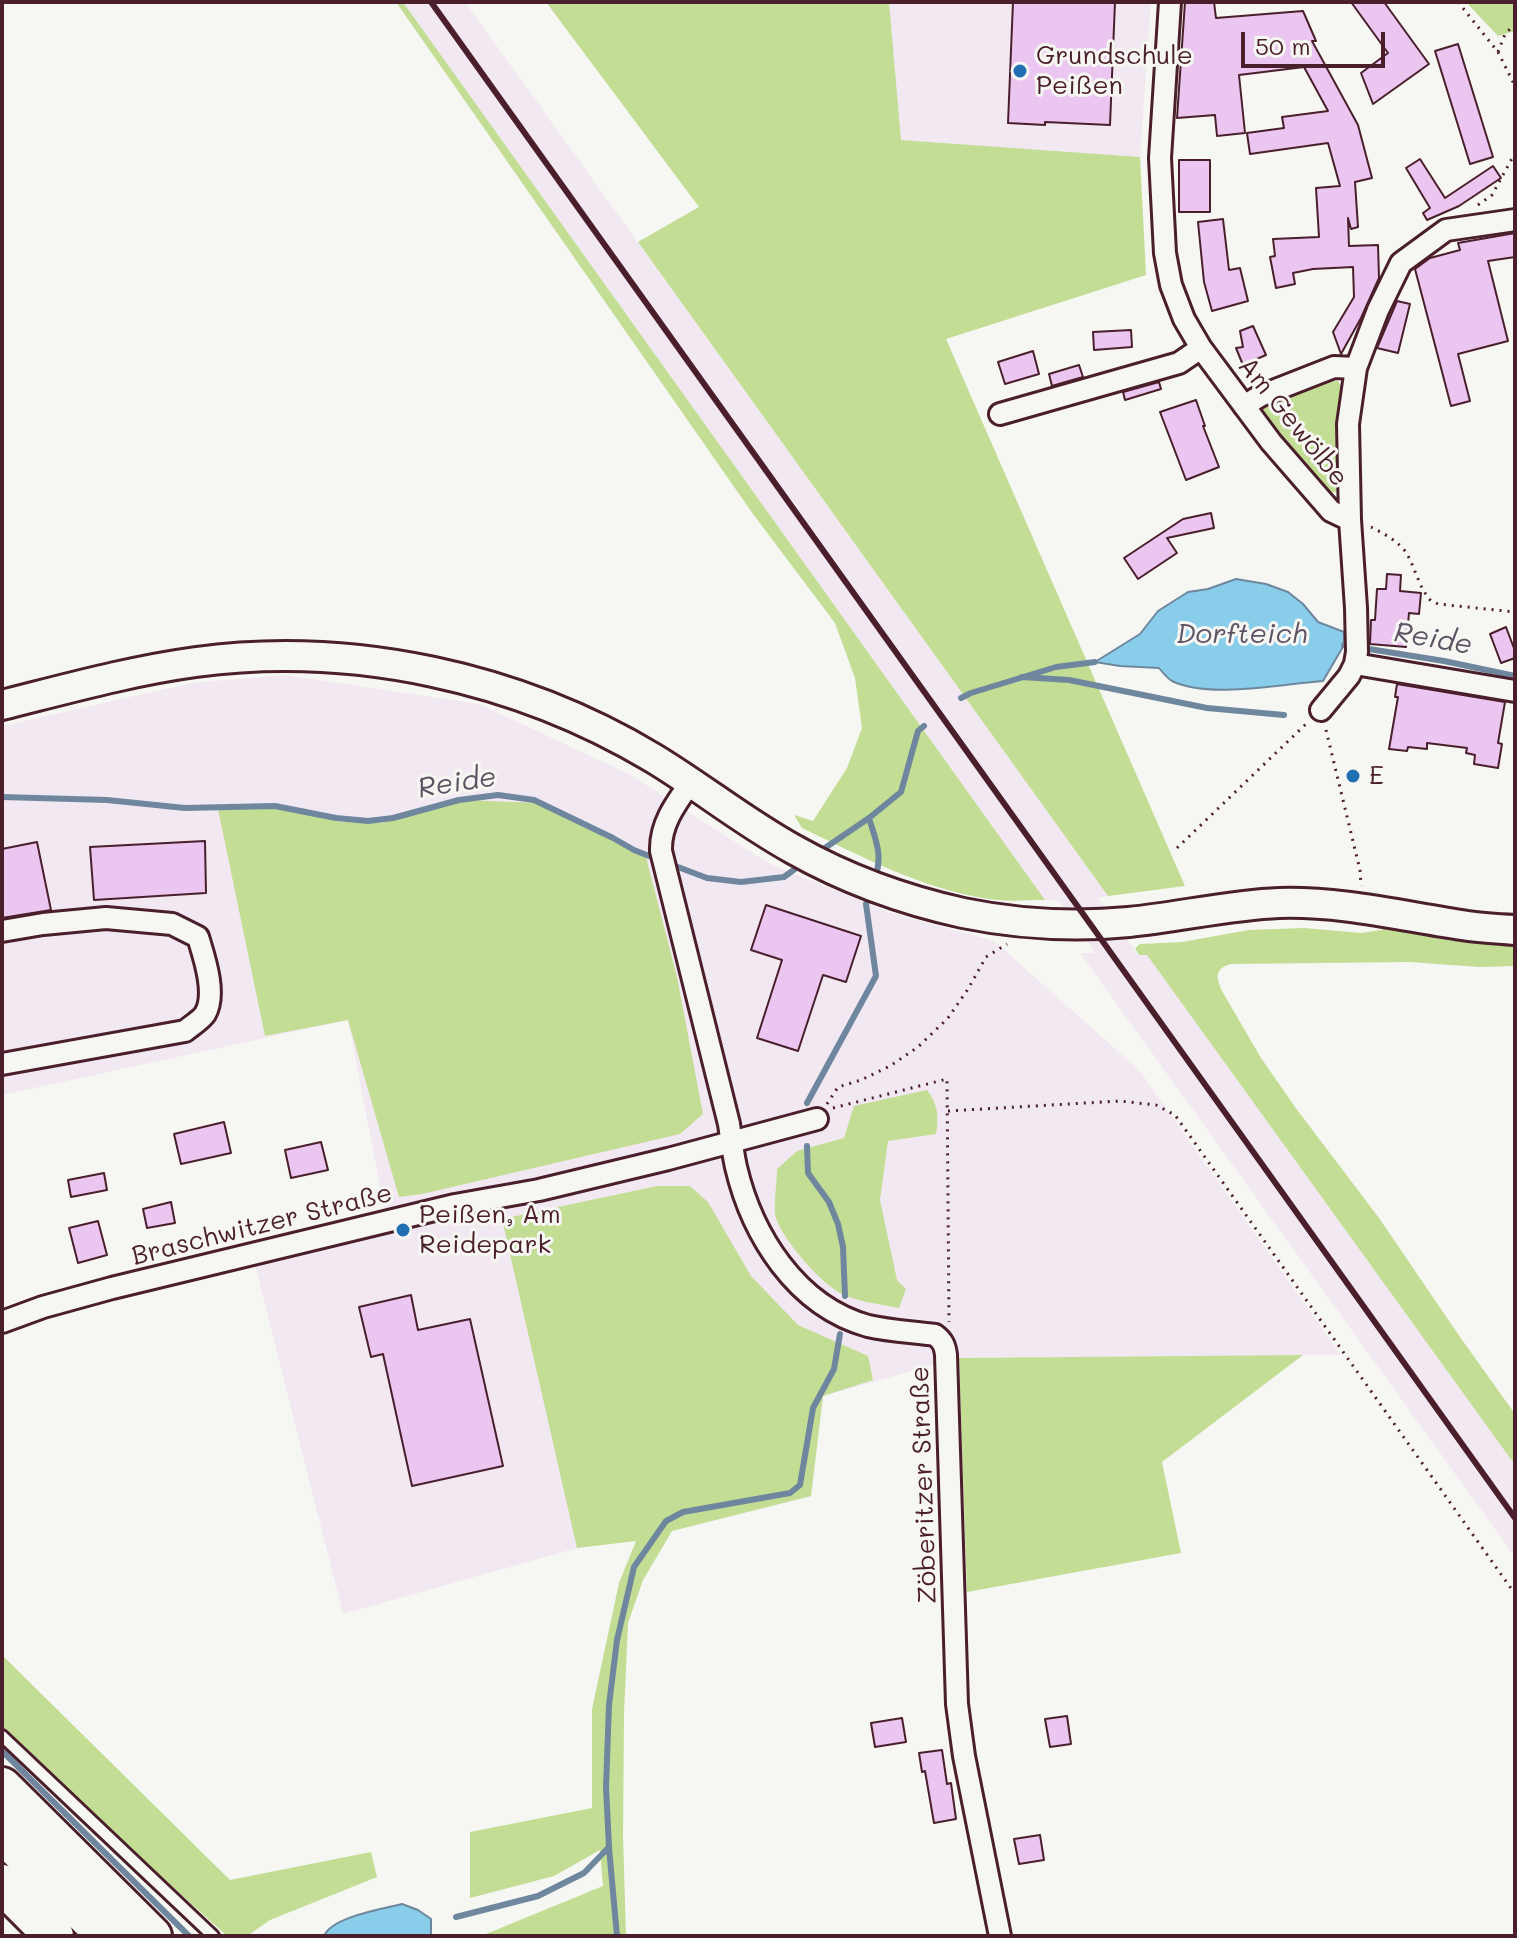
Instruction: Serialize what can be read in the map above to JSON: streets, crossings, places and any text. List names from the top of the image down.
{
  "streets": {
    "street": ["Am Gewölbe", "Braschwitzer Straße", "Zöberitzer Straße"]
  },
  "crossings": [
    ["Braschwitzer Straße", "Zöberitzer Straße"]
  ],
  "water": ["Dorfteich", "Reide"],
  "places": ["Grundschule Peißen", "E", "Peißen, Am Reidepark"],
  "scale_bar": "50 m"
}
